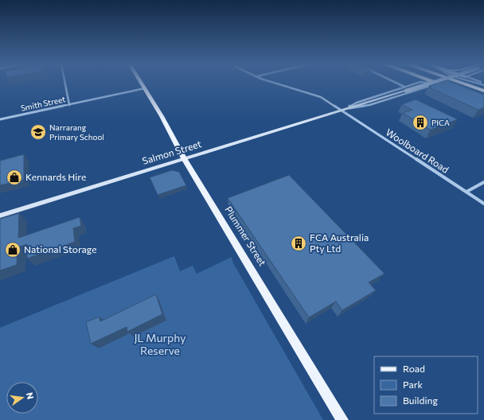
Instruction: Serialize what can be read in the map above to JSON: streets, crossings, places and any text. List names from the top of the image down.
{
  "streets": {
    "main road": ["Plummer Street"],
    "street": ["Smith Street", "Woolboard Road", "Salmon Street"]
  },
  "crossings": [
    ["Smith Street", "Plummer Street"],
    ["Woolboard Road", "Salmon Street"],
    ["Salmon Street", "Plummer Street"]
  ],
  "parks": ["JL Murphy Reserve"],
  "places": {
    "building": ["PICA", "FCA Australia Pty Ltd"],
    "school or university": ["Narrarang Primary School"],
    "shop": ["Kennards Hire", "National Storage"]
  },
  "legend": ["Road", "Park", "Building"],
  "north": "right"
}
